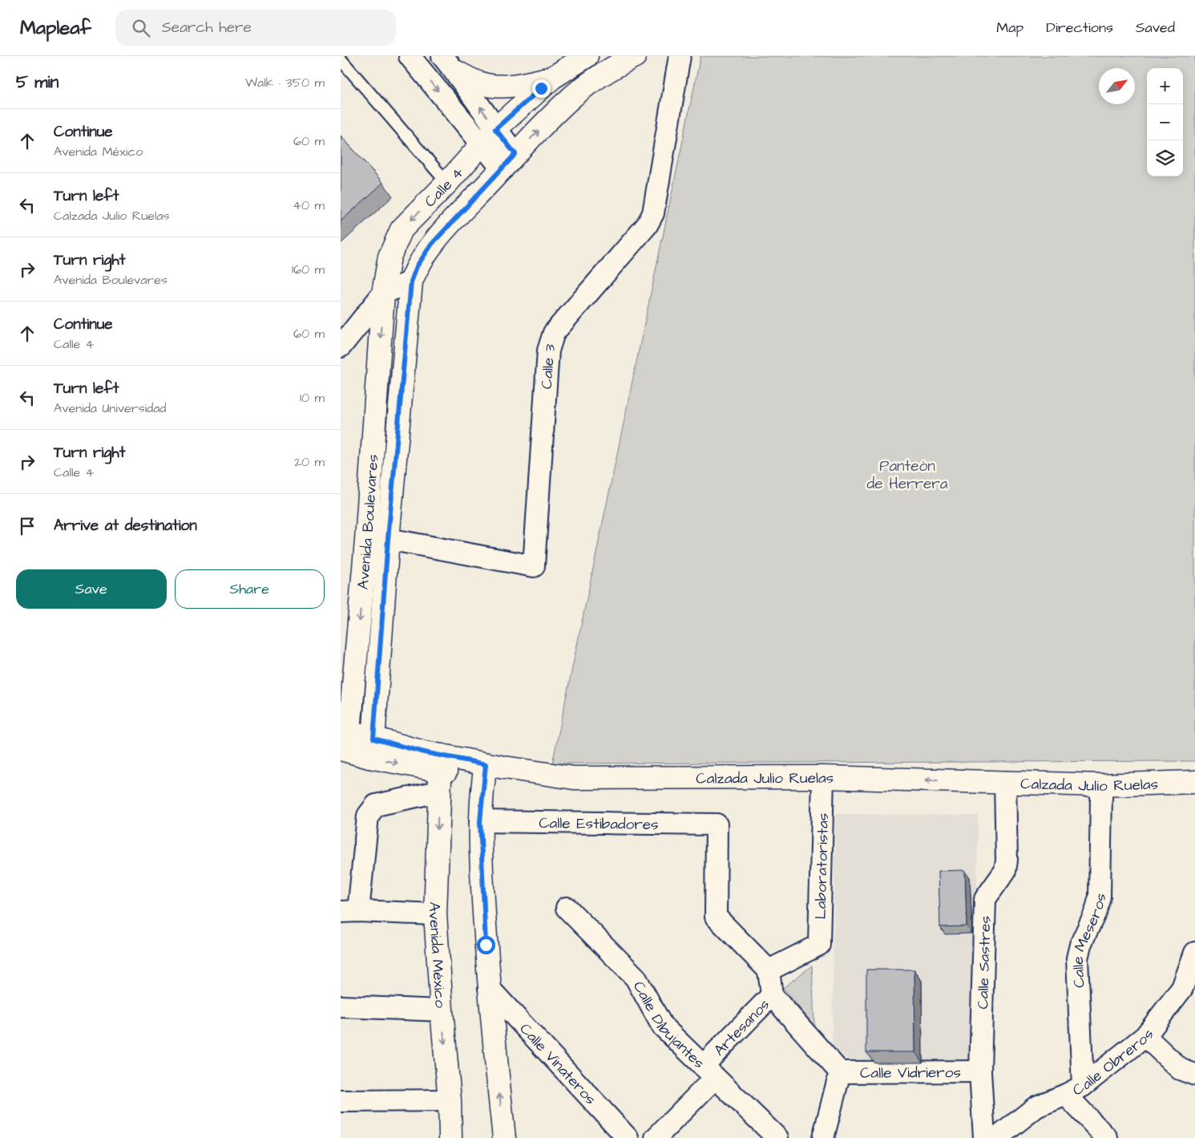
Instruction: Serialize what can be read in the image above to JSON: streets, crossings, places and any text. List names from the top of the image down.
{
  "streets": {
    "street": [
      "Calle 4",
      "Calle 3",
      "Avenida Boulevares",
      "Calzada Julio Ruelas",
      "Calle Estibadores",
      "Laboratoristas",
      "Calle Meseros",
      "Avenida México",
      "Calle Sastres",
      "Calle Dibujantes",
      "Artesanos",
      "Calle Obreros",
      "Calle Vinateros",
      "Calle Vidrieros"
    ]
  },
  "crossings": [
    ["Calle 4", "Avenida Boulevares"],
    ["Calle 3", "Avenida Boulevares"],
    ["Avenida Boulevares", "Calzada Julio Ruelas"],
    ["Calzada Julio Ruelas", "Laboratoristas"],
    ["Calzada Julio Ruelas", "Calle Meseros"],
    ["Calzada Julio Ruelas", "Avenida México"],
    ["Calzada Julio Ruelas", "Calle Sastres"],
    ["Calle Estibadores", "Laboratoristas"],
    ["Calle Estibadores", "Artesanos"],
    ["Laboratoristas", "Artesanos"],
    ["Calle Meseros", "Calle Obreros"],
    ["Calle Sastres", "Calle Vidrieros"],
    ["Calle Dibujantes", "Artesanos"]
  ],
  "parks": ["Panteón de Herrera"],
  "north": "top right",
  "page": {
    "header": "Mapleaf",
    "search": "Search here",
    "nav": ["Map", "Directions", "Saved"],
    "heading": ["5 min", "Walk · 350 m"],
    "map_buttons": ["+", "−"],
    "list": [
      ["Continue", "Avenida México", "60 m"],
      ["Turn left", "Calzada Julio Ruelas", "40 m"],
      ["Turn right", "Avenida Boulevares", "160 m"],
      ["Continue", "Calle 4", "60 m"],
      ["Turn left", "Avenida Universidad", "10 m"],
      ["Turn right", "Calle 4", "20 m"],
      "Arrive at destination"
    ],
    "buttons": ["Save", "Share"]
  }
}
